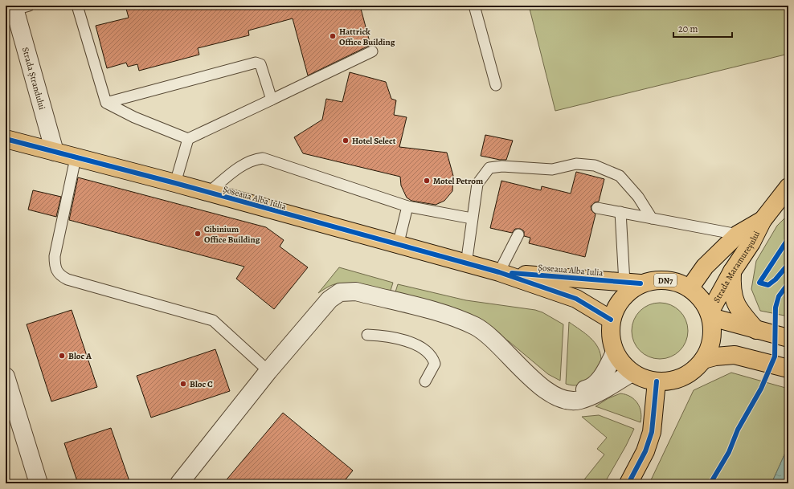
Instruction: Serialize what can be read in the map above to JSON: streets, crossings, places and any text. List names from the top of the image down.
{
  "streets": {
    "main road": ["Șoseaua Alba Iulia", "Strada Maramureșului", "DN7"],
    "street": ["Strada Ștrandului"]
  },
  "crossings": [
    ["Strada Ștrandului", "Șoseaua Alba Iulia"],
    ["Șoseaua Alba Iulia", "Strada Maramureșului"],
    ["Șoseaua Alba Iulia", "DN7"],
    ["Strada Maramureșului", "DN7"]
  ],
  "places": [
    "Hattrick Office Building",
    "Hotel Select",
    "Motel Petrom",
    "Cibinium Office Building",
    "Bloc A",
    "Bloc C"
  ],
  "scale_bar": "20 m"
}
